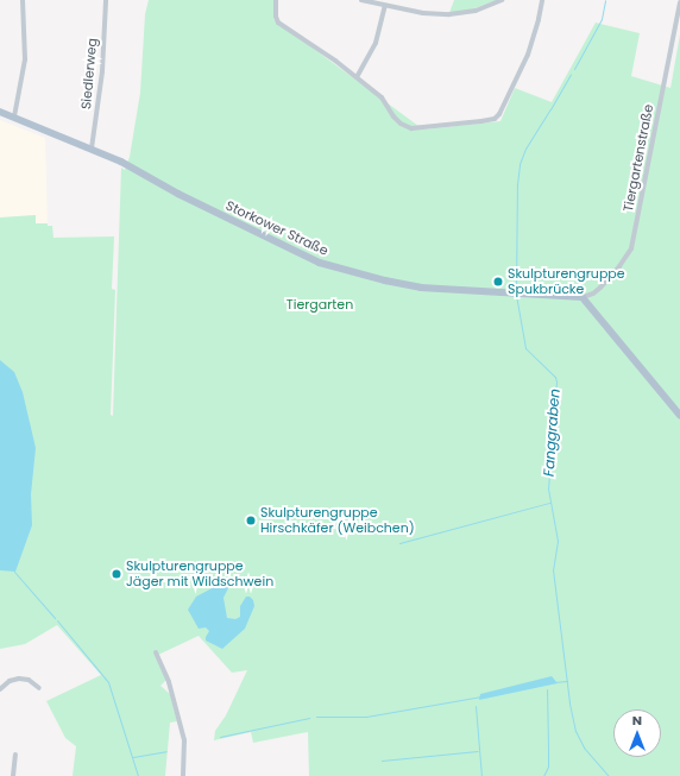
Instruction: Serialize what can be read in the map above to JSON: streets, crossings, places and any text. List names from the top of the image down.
{
  "streets": {
    "main road": ["Storkower Straße"],
    "street": ["Siedlerweg", "Tiergartenstraße"]
  },
  "crossings": [
    ["Siedlerweg", "Storkower Straße"],
    ["Tiergartenstraße", "Storkower Straße"]
  ],
  "water": ["Fanggraben"],
  "parks": ["Tiergarten"],
  "places": ["Skulpturengruppe Spukbrücke", "Skulpturengruppe Hirschkäfer (Weibchen)", "Skulpturengruppe Jäger mit Wildschwein"],
  "north": "top"
}
